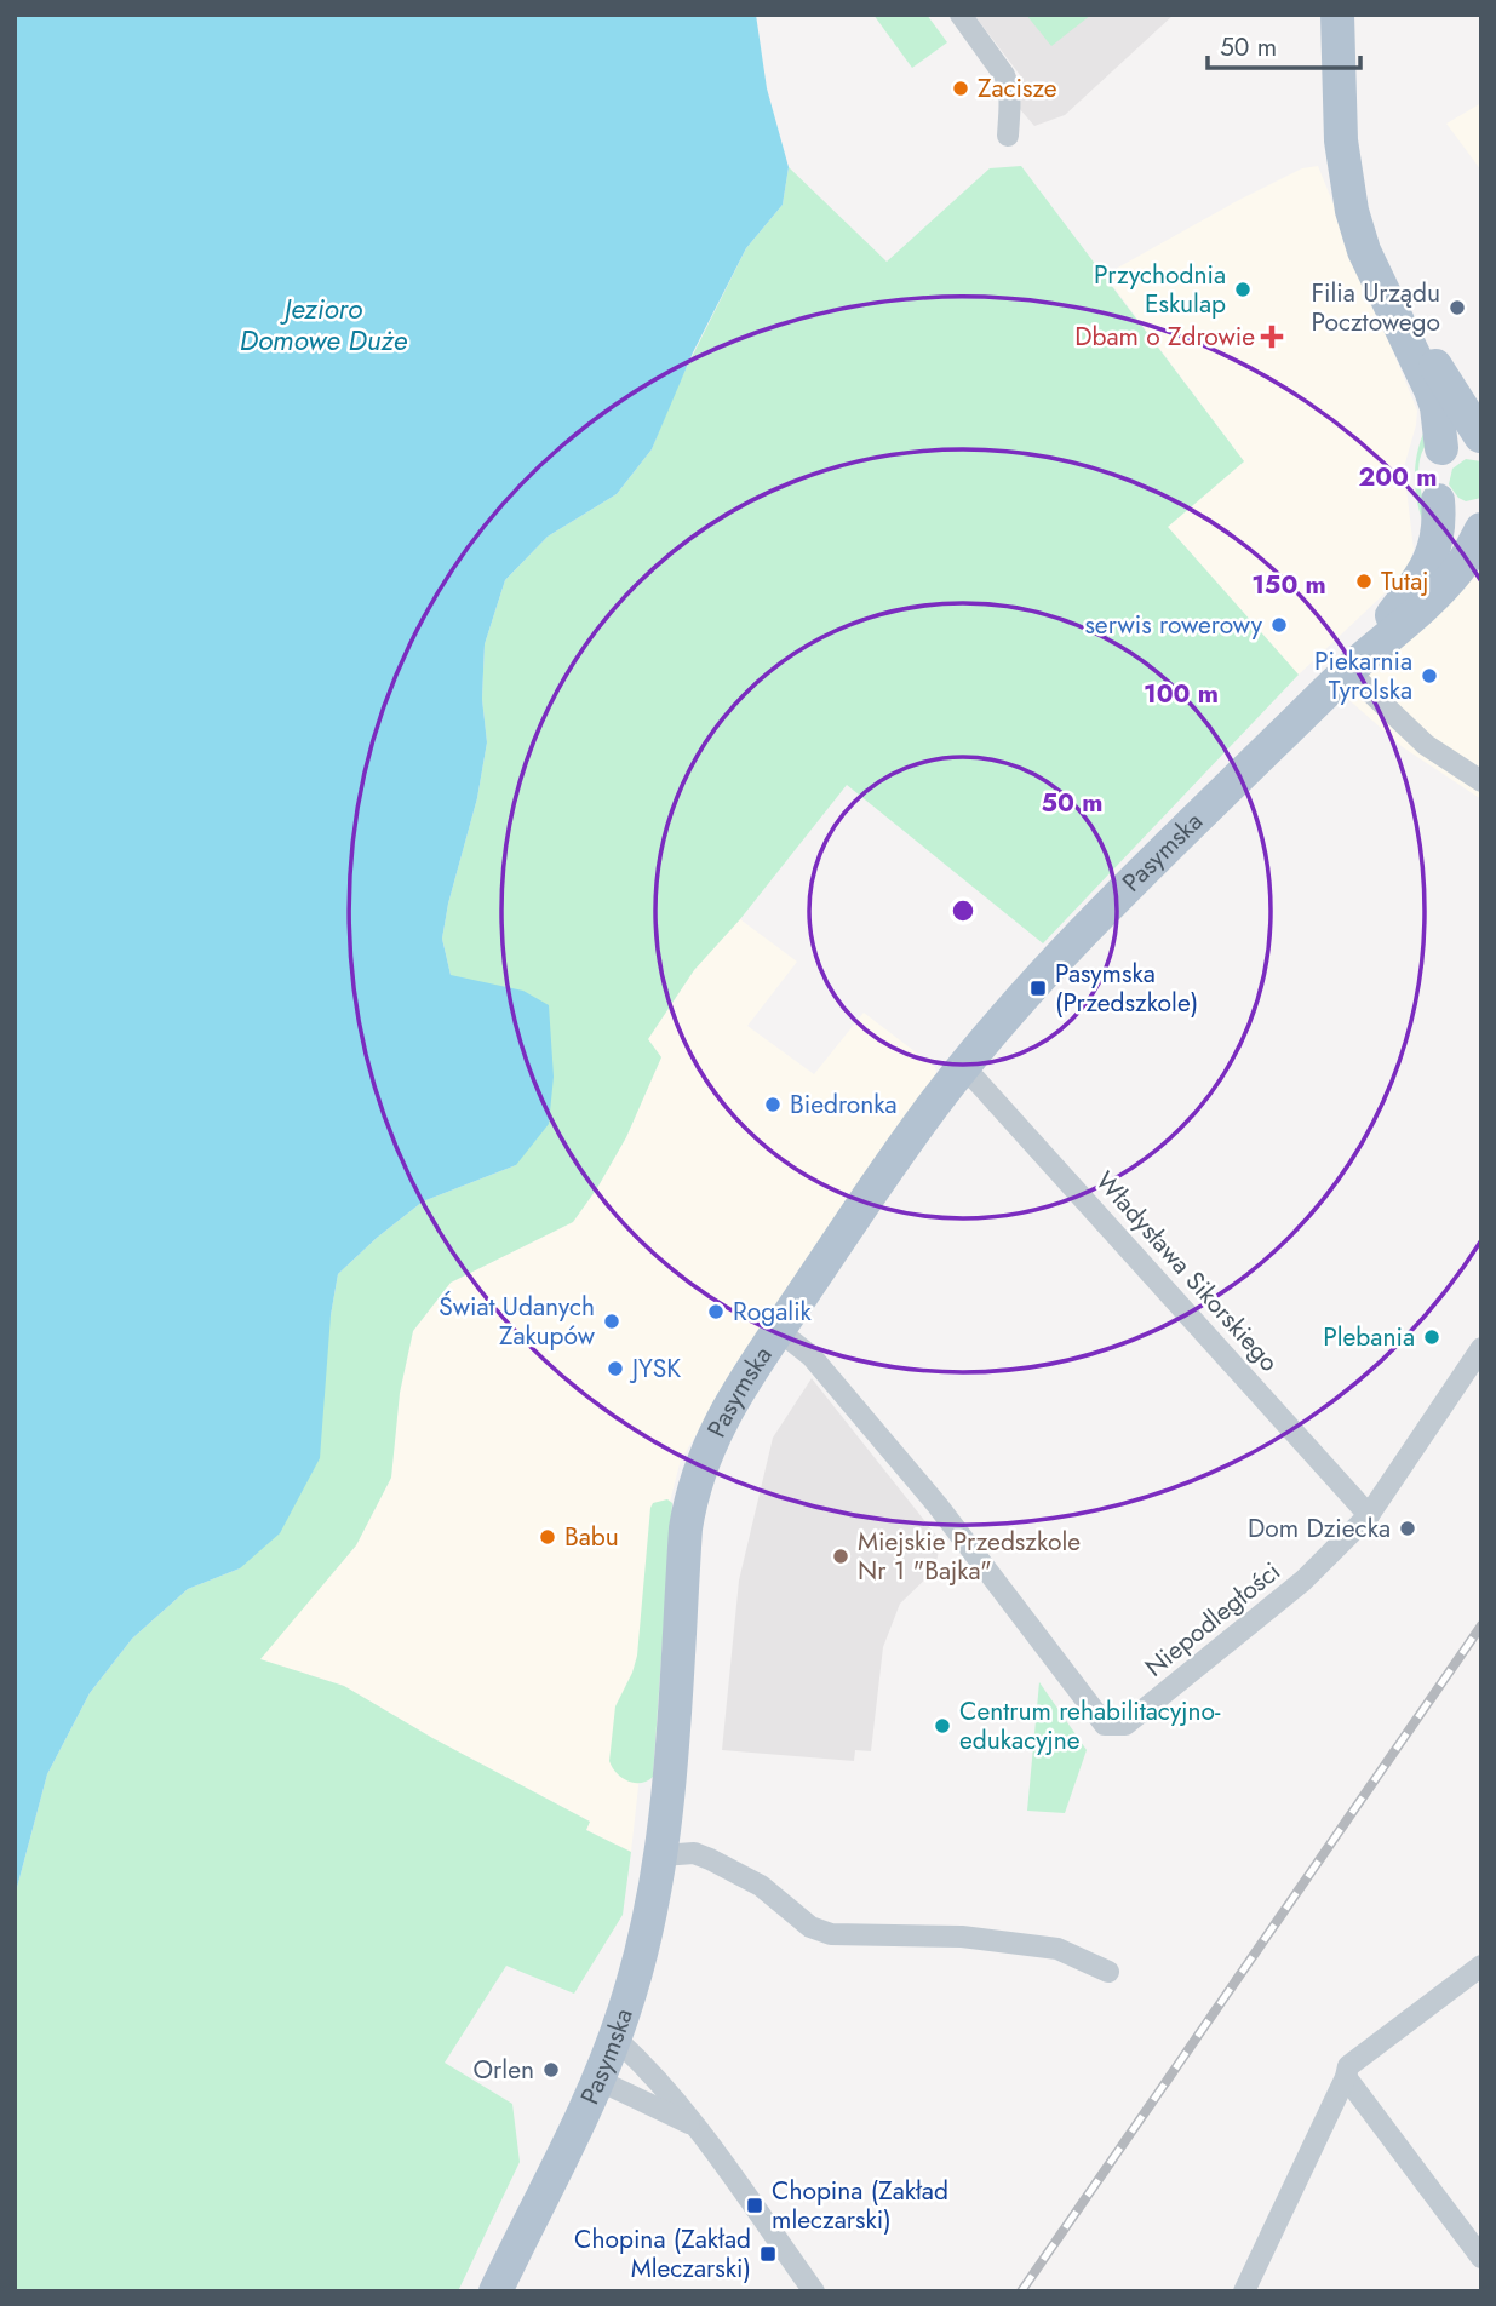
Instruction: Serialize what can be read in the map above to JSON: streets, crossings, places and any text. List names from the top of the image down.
{
  "streets": {
    "main road": ["Pasymska"],
    "street": ["Władysława Sikorskiego", "Niepodległości"]
  },
  "crossings": [
    ["Pasymska", "Władysława Sikorskiego"],
    ["Pasymska", "Niepodległości"],
    ["Władysława Sikorskiego", "Niepodległości"]
  ],
  "water": ["Jezioro Domowe Duże"],
  "places": {
    "other": [
      "Zacisze",
      "Przychodnia Eskulap",
      "Filia Urządu Pocztowego",
      "Tutaj",
      "serwis rowerowy",
      "Piekarnia Tyrolska",
      "Biedronka",
      "Rogalik",
      "Świat Udanych Zakupów",
      "Plebania",
      "JYSK",
      "Dom Dziecka",
      "Babu",
      "Miejskie Przedszkole Nr 1 \"Bajka\"",
      "Centrum rehabilitacyjno- edukacyjne",
      "Orlen"
    ],
    "health": ["Dbam o Zdrowie"],
    "transit": ["Pasymska (Przedszkole)", "Chopina (Zakład mleczarski)", "Chopina (Zakład Mleczarski)"]
  },
  "scale_bar": "50 m",
  "rings": [
    "200 m",
    "150 m",
    "100 m",
    "50 m"
  ]
}
